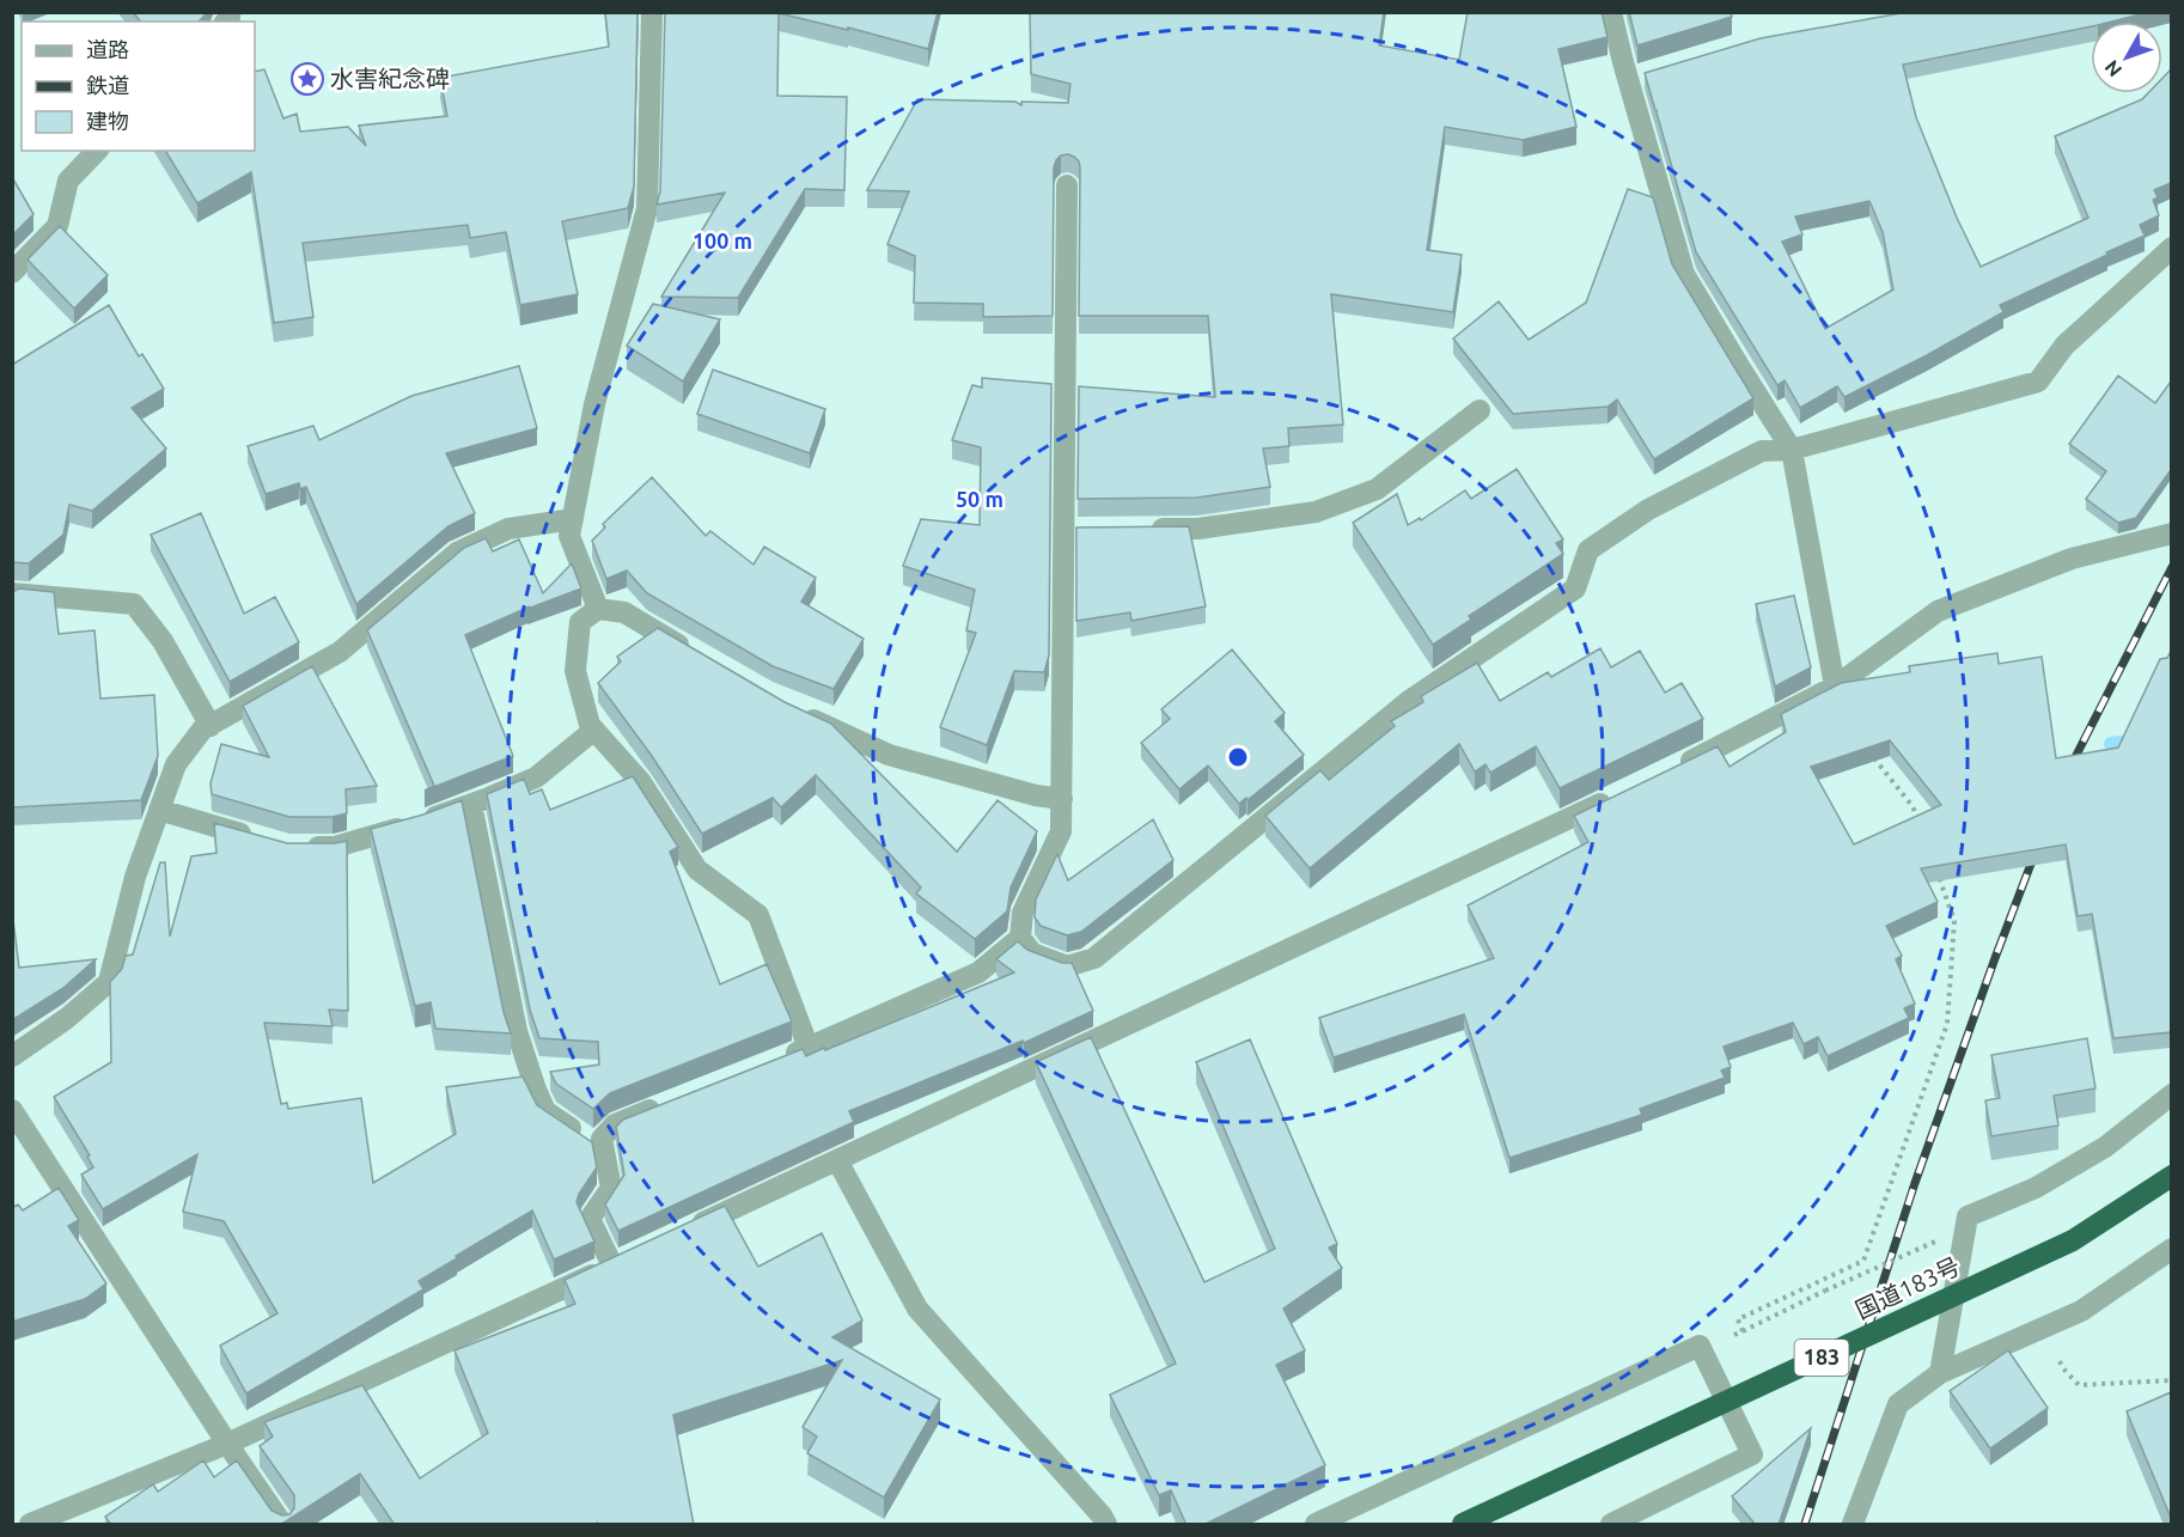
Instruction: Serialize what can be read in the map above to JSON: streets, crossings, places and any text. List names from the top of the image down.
{
  "streets": {
    "highway": ["国道183号", "183"]
  },
  "places": {
    "place": ["水害紀念碑"]
  },
  "legend": ["道路", "鉄道", "建物"],
  "north": "bottom left",
  "rings": ["100 m", "50 m"]
}
